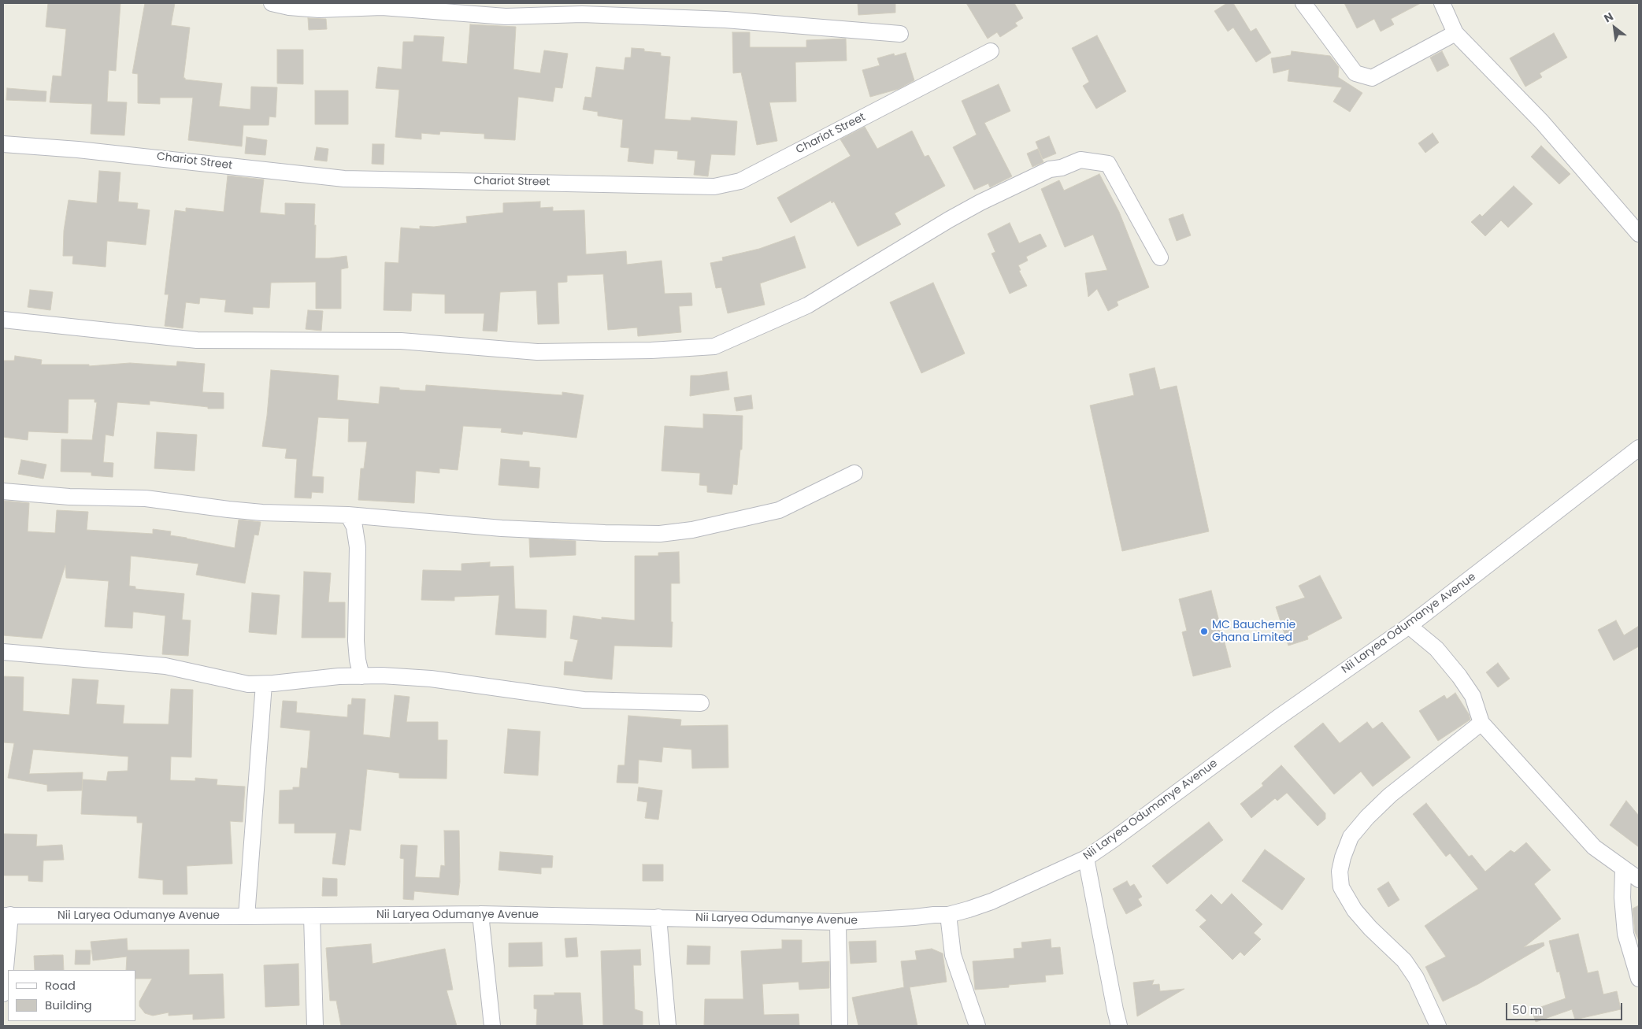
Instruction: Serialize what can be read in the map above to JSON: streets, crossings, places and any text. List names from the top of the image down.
{
  "streets": {
    "street": ["Chariot Street", "Nii Laryea Odumanye Avenue"]
  },
  "places": ["MC Bauchemie Ghana Limited"],
  "legend": ["Road", "Building"],
  "scale_bar": "50 m",
  "north": "top left"
}
